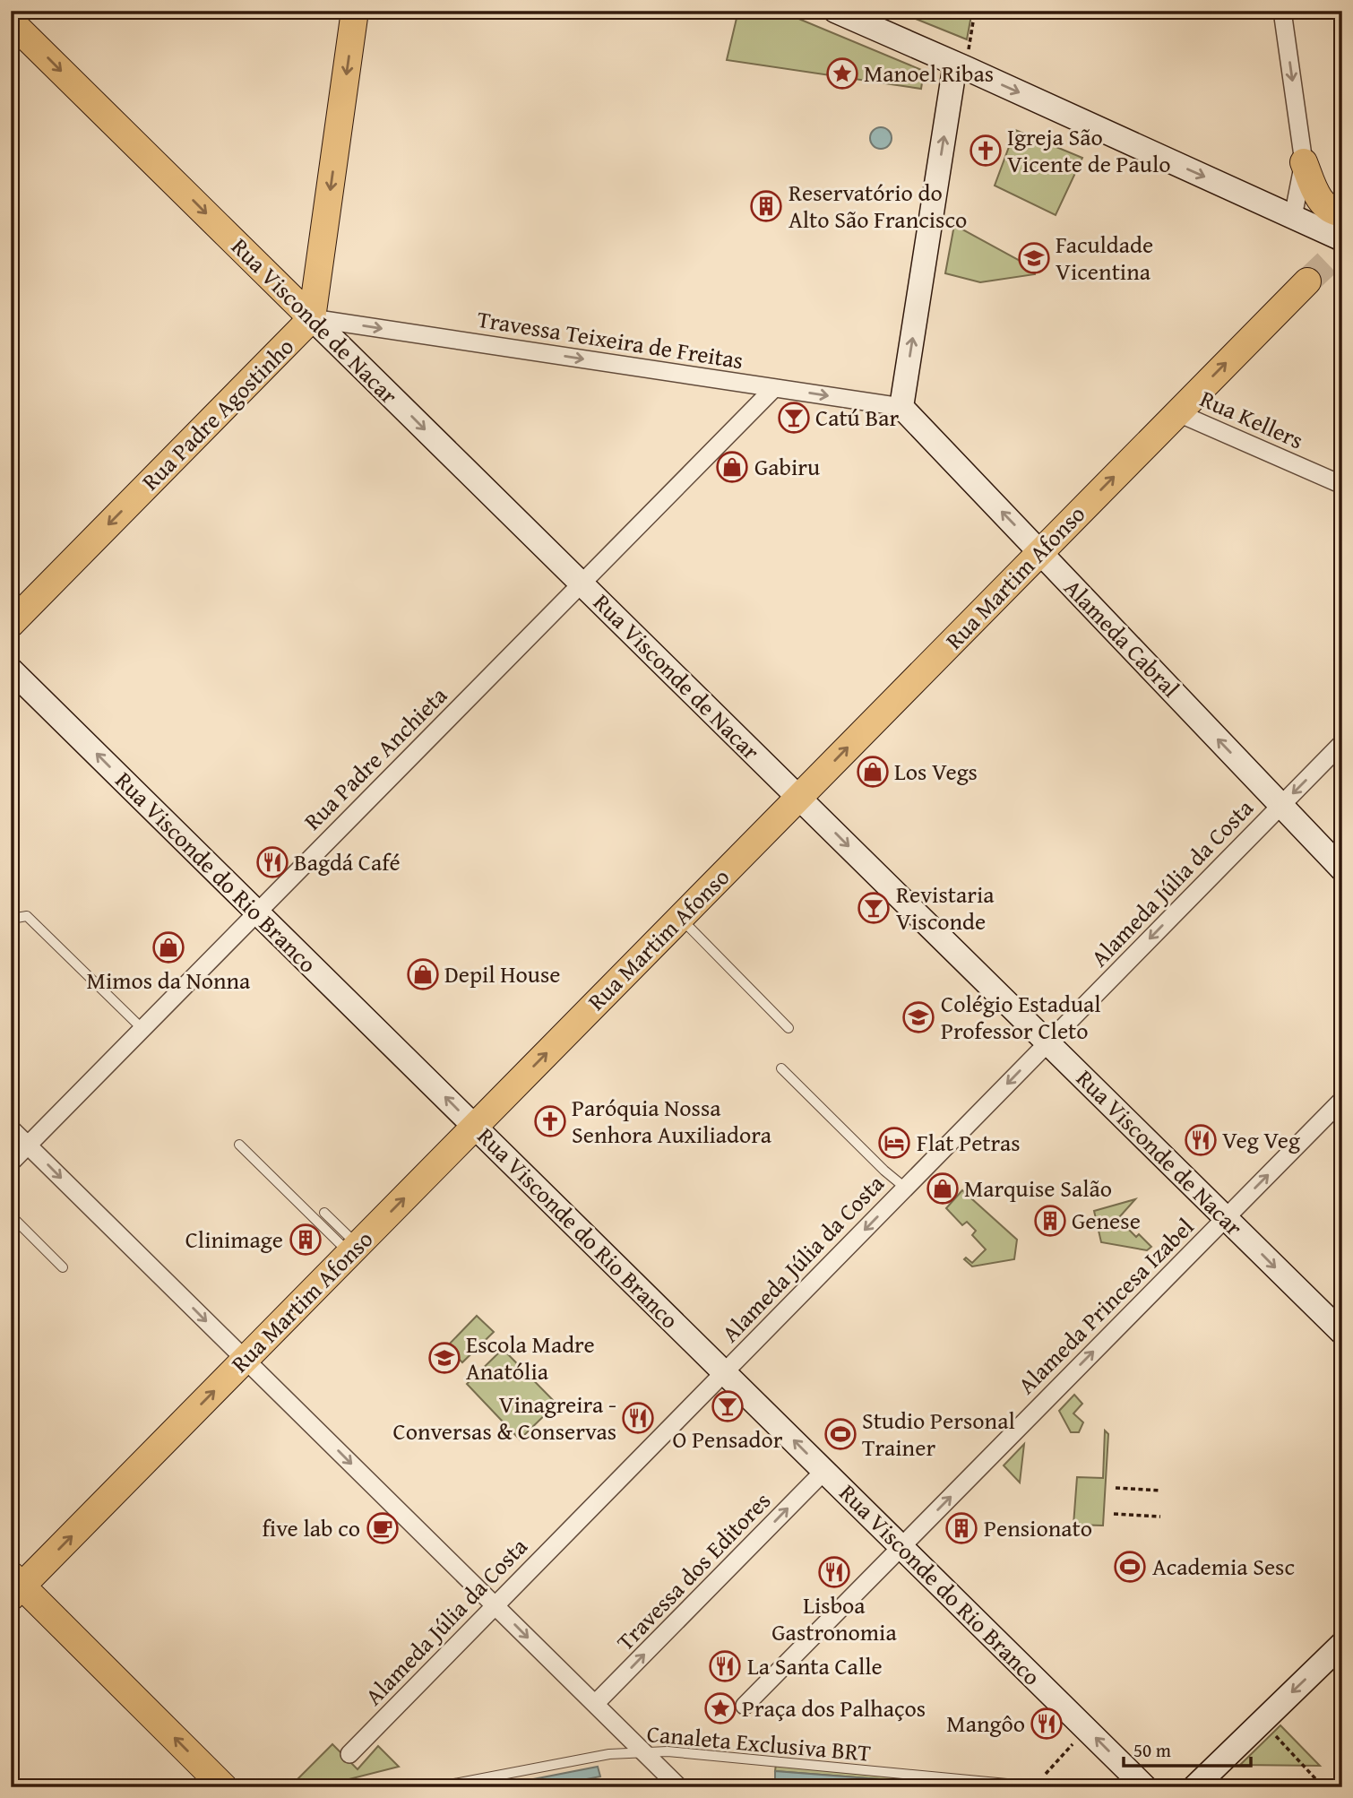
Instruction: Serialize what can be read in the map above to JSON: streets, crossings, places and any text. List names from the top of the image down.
{
  "streets": {
    "main road": ["Rua Visconde de Nacar", "Rua Padre Agostinho", "Rua Martim Afonso"],
    "street": [
      "Travessa Teixeira de Freitas",
      "Rua Kellers",
      "Alameda Cabral",
      "Rua Padre Anchieta",
      "Rua Visconde do Rio Branco",
      "Alameda Júlia da Costa",
      "Alameda Princesa Izabel",
      "Travessa dos Editores"
    ],
    "lane": ["Canaleta Exclusiva BRT"]
  },
  "crossings": [
    ["Rua Visconde de Nacar", "Travessa Teixeira de Freitas"],
    ["Rua Visconde de Nacar", "Rua Padre Agostinho"],
    ["Rua Visconde de Nacar", "Rua Martim Afonso"],
    ["Rua Visconde de Nacar", "Rua Padre Anchieta"],
    ["Rua Visconde de Nacar", "Alameda Júlia da Costa"],
    ["Rua Visconde de Nacar", "Alameda Princesa Izabel"],
    ["Travessa Teixeira de Freitas", "Rua Padre Agostinho"],
    ["Travessa Teixeira de Freitas", "Alameda Cabral"],
    ["Travessa Teixeira de Freitas", "Rua Padre Anchieta"],
    ["Rua Kellers", "Rua Martim Afonso"],
    ["Rua Martim Afonso", "Alameda Cabral"],
    ["Rua Martim Afonso", "Rua Visconde do Rio Branco"],
    ["Alameda Cabral", "Alameda Júlia da Costa"],
    ["Rua Padre Anchieta", "Rua Visconde do Rio Branco"],
    ["Rua Visconde do Rio Branco", "Alameda Júlia da Costa"],
    ["Rua Visconde do Rio Branco", "Alameda Princesa Izabel"],
    ["Rua Visconde do Rio Branco", "Travessa dos Editores"]
  ],
  "one_way": [
    "Rua Visconde de Nacar",
    "Travessa Teixeira de Freitas",
    "Rua Padre Agostinho",
    "Rua Martim Afonso",
    "Alameda Cabral",
    "Rua Visconde do Rio Branco",
    "Alameda Júlia da Costa",
    "Alameda Princesa Izabel",
    "Travessa dos Editores"
  ],
  "places": {
    "place": ["Manoel Ribas", "Praça dos Palhaços"],
    "church": ["Igreja São Vicente de Paulo", "Paróquia Nossa Senhora Auxiliadora"],
    "building": [
      "Reservatório do Alto São Francisco",
      "Genese",
      "Clinimage",
      "Pensionato"
    ],
    "school or university": ["Faculdade Vicentina", "Colégio Estadual Professor Cleto", "Escola Madre Anatólia"],
    "bar": ["Catú Bar", "Revistaria Visconde", "O Pensador"],
    "shop": [
      "Gabiru",
      "Los Vegs",
      "Mimos da Nonna",
      "Depil House",
      "Marquise Salão"
    ],
    "restaurant": [
      "Bagdá Café",
      "Veg Veg",
      "Vinagreira - Conversas & Conservas",
      "Lisboa Gastronomia",
      "La Santa Calle",
      "Mangôo"
    ],
    "hotel": ["Flat Petras"],
    "sports": ["Studio Personal Trainer", "Academia Sesc"],
    "cafe": ["five lab co"]
  },
  "scale_bar": "50 m"
}
